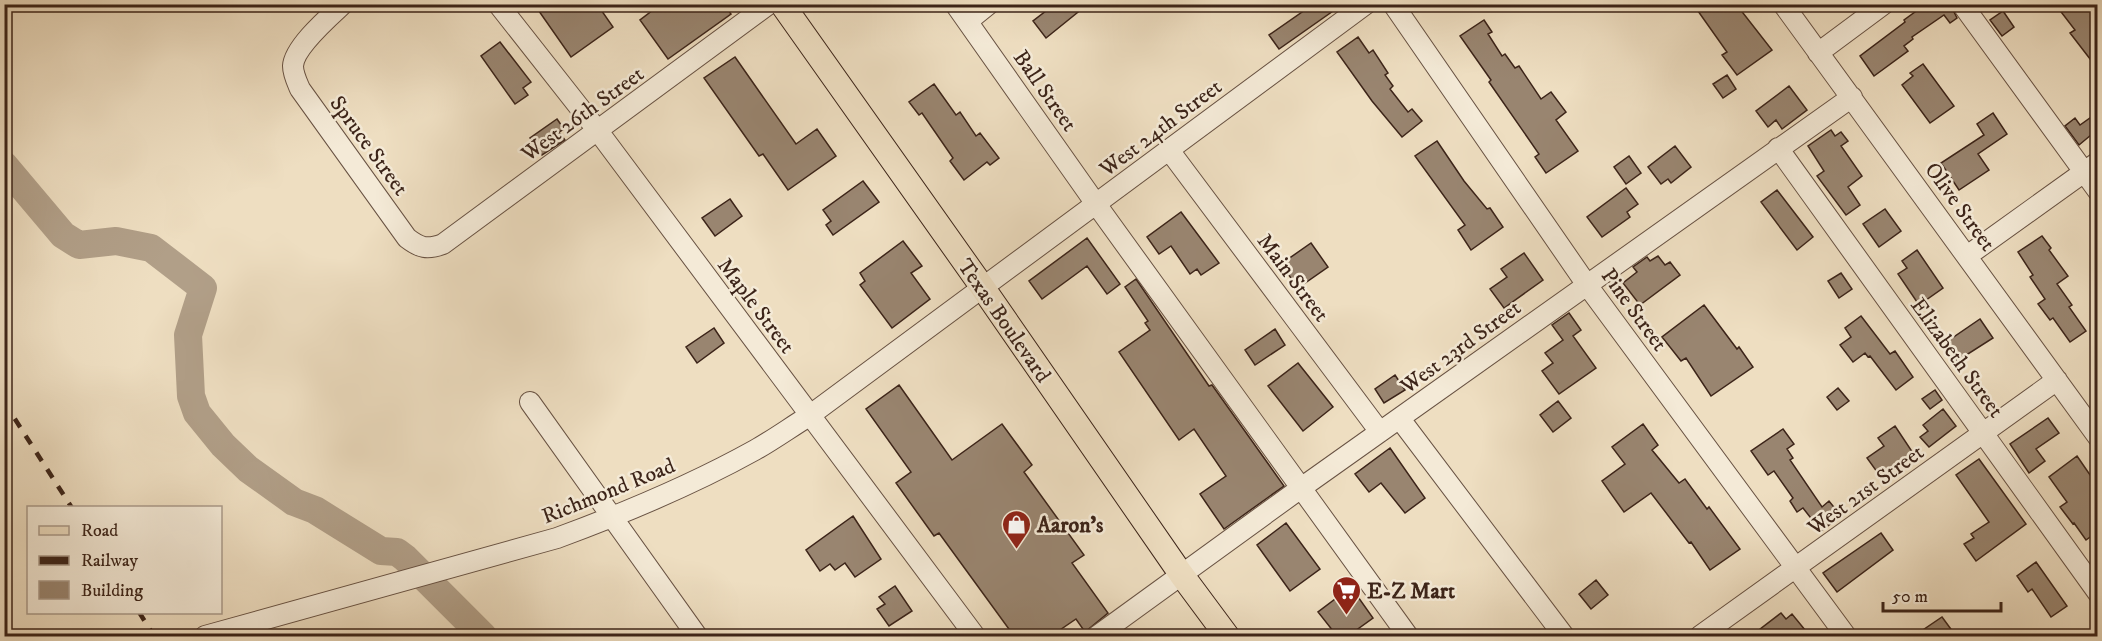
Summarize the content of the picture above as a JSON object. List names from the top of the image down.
{
  "streets": {
    "main road": ["Texas Boulevard"],
    "street": [
      "Ball Street",
      "West 26th Street",
      "West 24th Street",
      "Spruce Street",
      "Olive Street",
      "Main Street",
      "Maple Street",
      "Pine Street",
      "West 23rd Street",
      "Elizabeth Street",
      "West 21st Street",
      "Richmond Road"
    ]
  },
  "crossings": [
    ["Ball Street", "West 24th Street"],
    ["Ball Street", "West 23rd Street"],
    ["West 26th Street", "Spruce Street"],
    ["West 26th Street", "Maple Street"],
    ["West 24th Street", "Main Street"],
    ["West 24th Street", "Texas Boulevard"],
    ["West 24th Street", "Richmond Road"],
    ["Olive Street", "West 23rd Street"],
    ["Olive Street", "West 21st Street"],
    ["Main Street", "West 23rd Street"],
    ["Maple Street", "Richmond Road"],
    ["Pine Street", "West 23rd Street"],
    ["Pine Street", "West 21st Street"],
    ["Texas Boulevard", "West 23rd Street"],
    ["Texas Boulevard", "Richmond Road"],
    ["West 23rd Street", "Elizabeth Street"],
    ["Elizabeth Street", "West 21st Street"]
  ],
  "places": {
    "shop": ["Aaron's"],
    "supermarket": ["E-Z Mart"]
  },
  "legend": ["Road", "Railway", "Building"],
  "scale_bar": "50 m"
}
